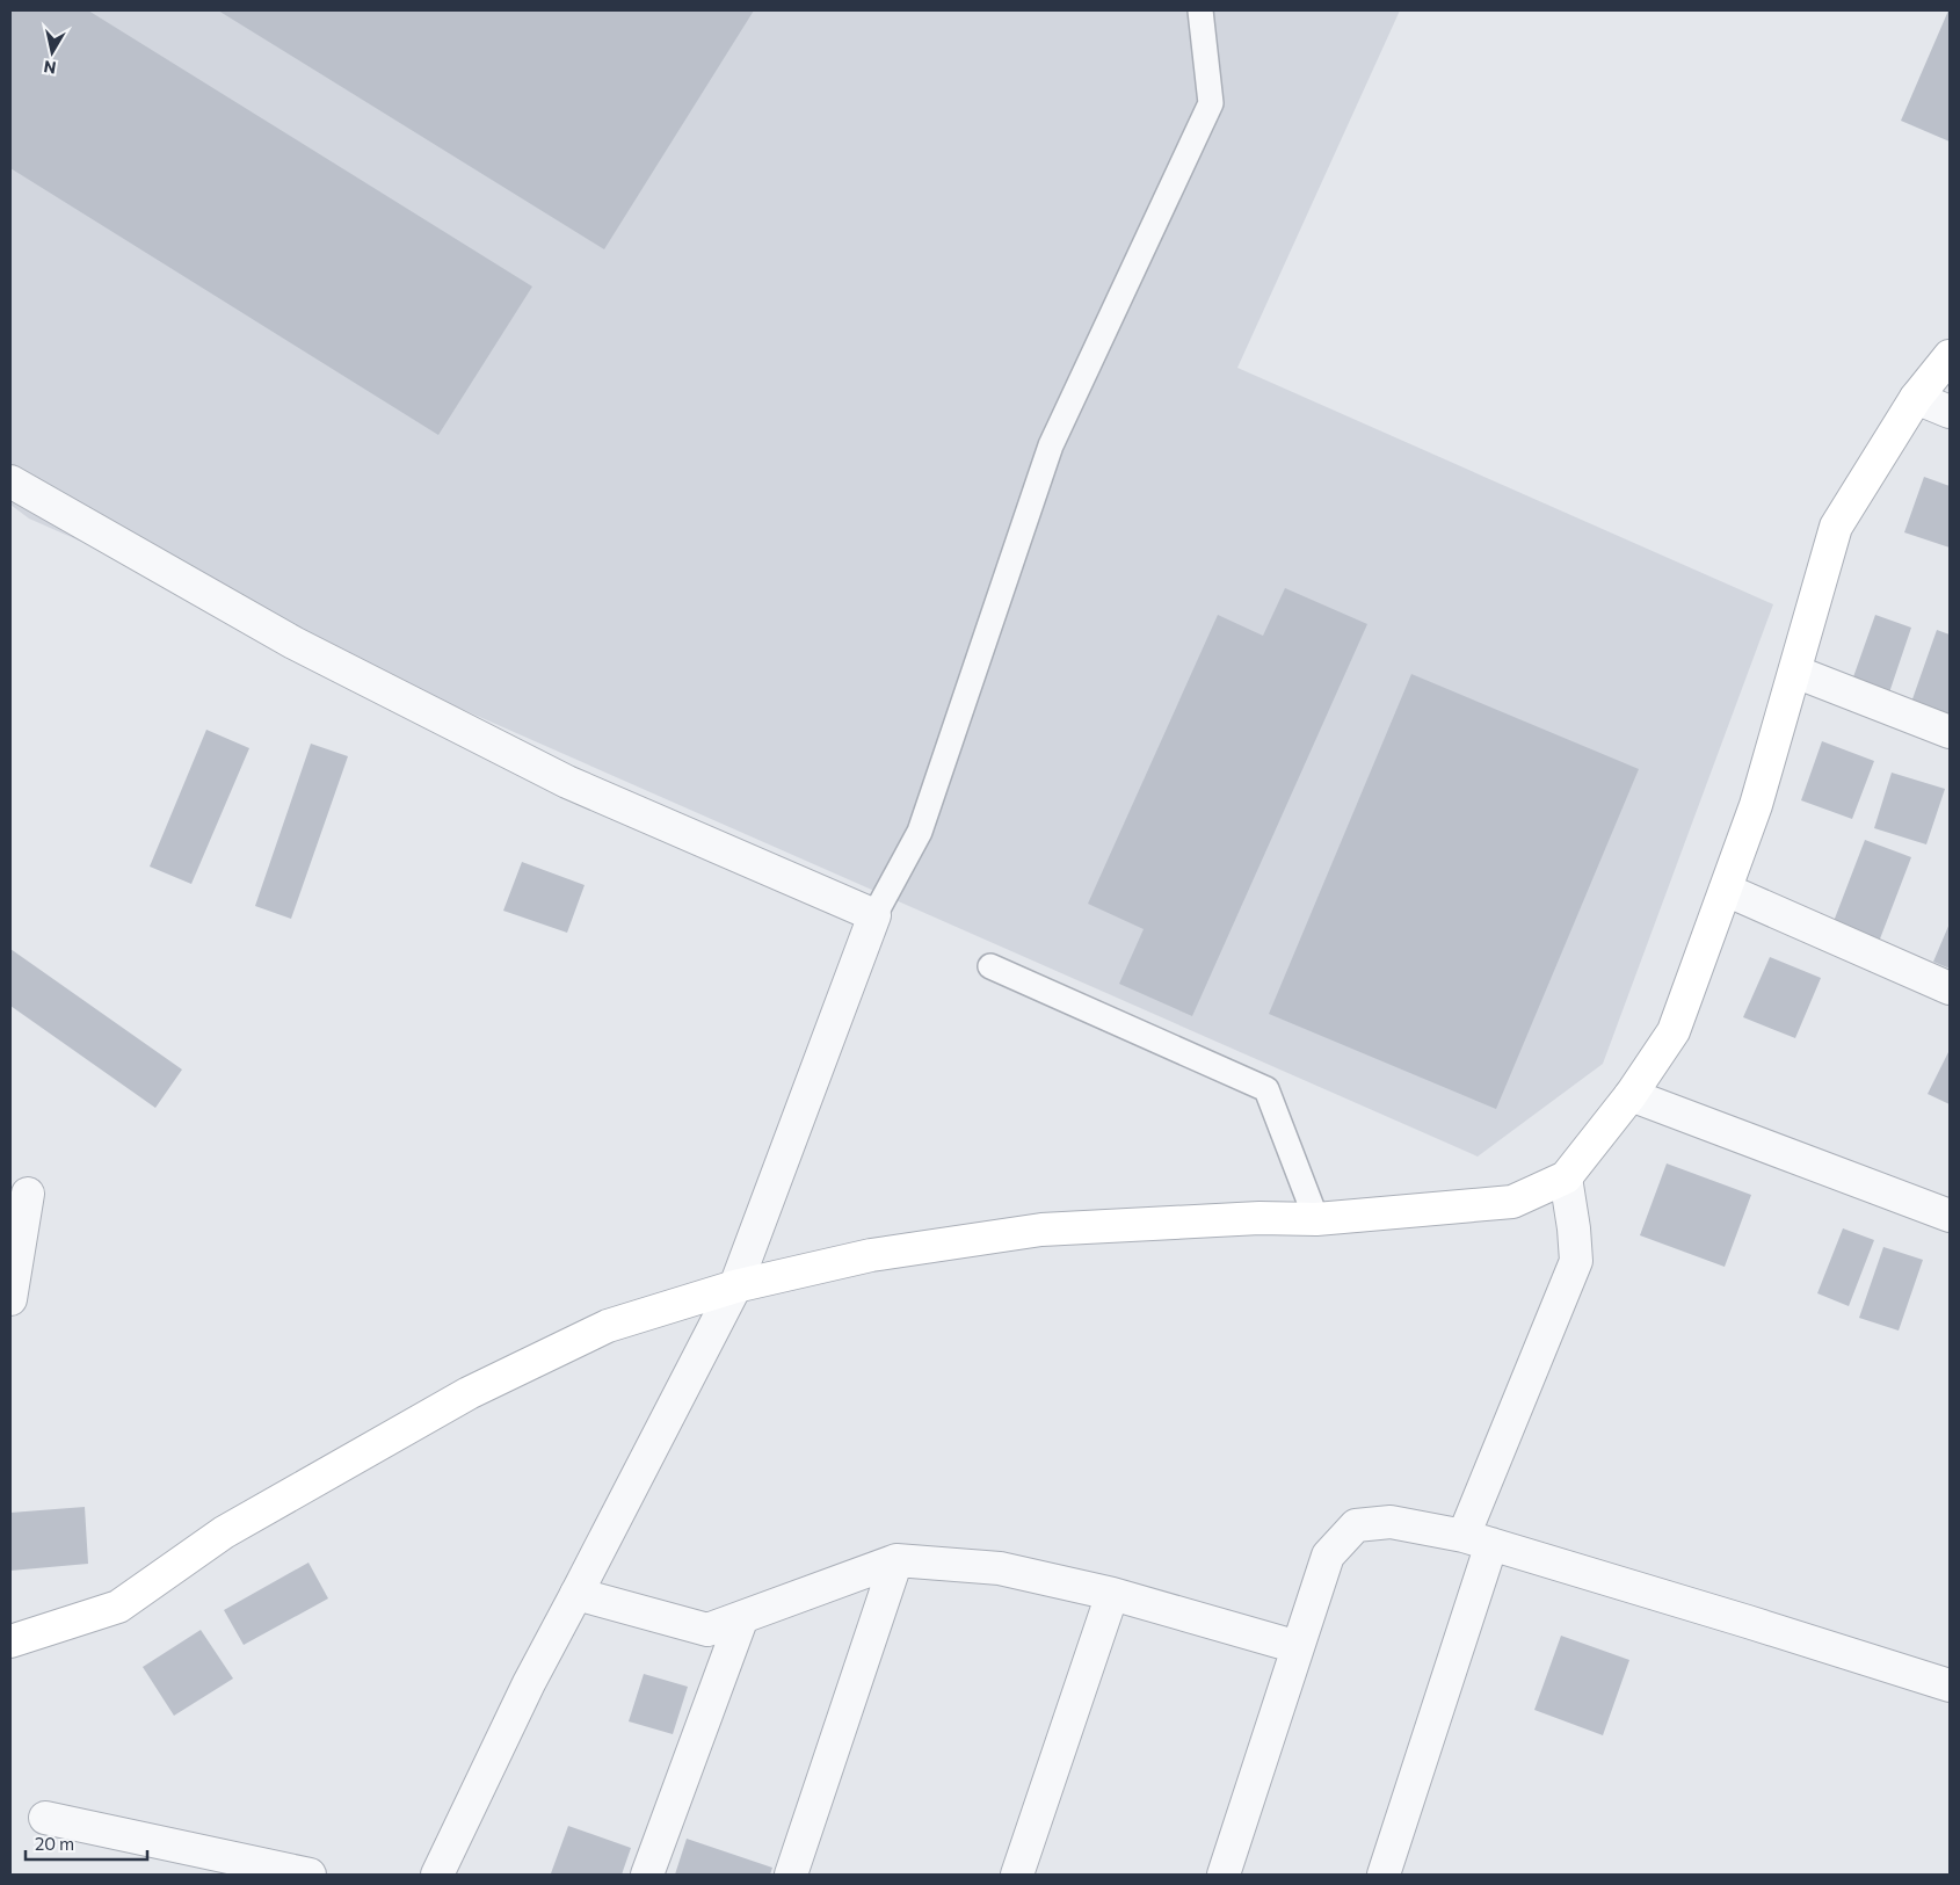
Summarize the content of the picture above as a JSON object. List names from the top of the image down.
{
  "scale_bar": "20 m",
  "north": "bottom"
}
